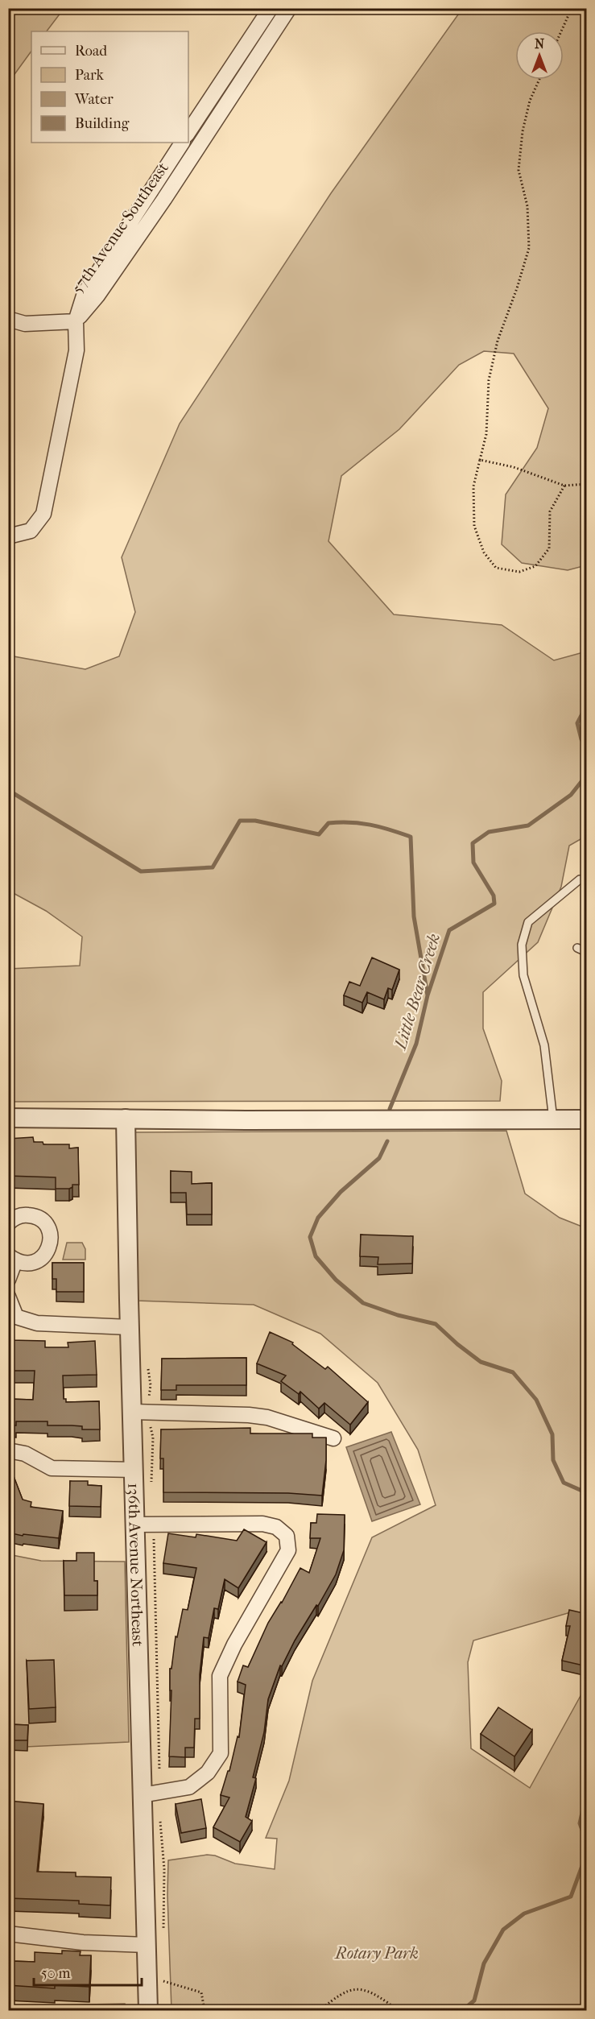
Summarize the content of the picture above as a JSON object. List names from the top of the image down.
{
  "streets": {
    "street": ["57th Avenue Southeast", "136th Avenue Northeast"]
  },
  "water": ["Little Bear Creek"],
  "parks": ["Rotary Park"],
  "legend": [
    "Road",
    "Park",
    "Water",
    "Building"
  ],
  "scale_bar": "50 m",
  "north": "top"
}
